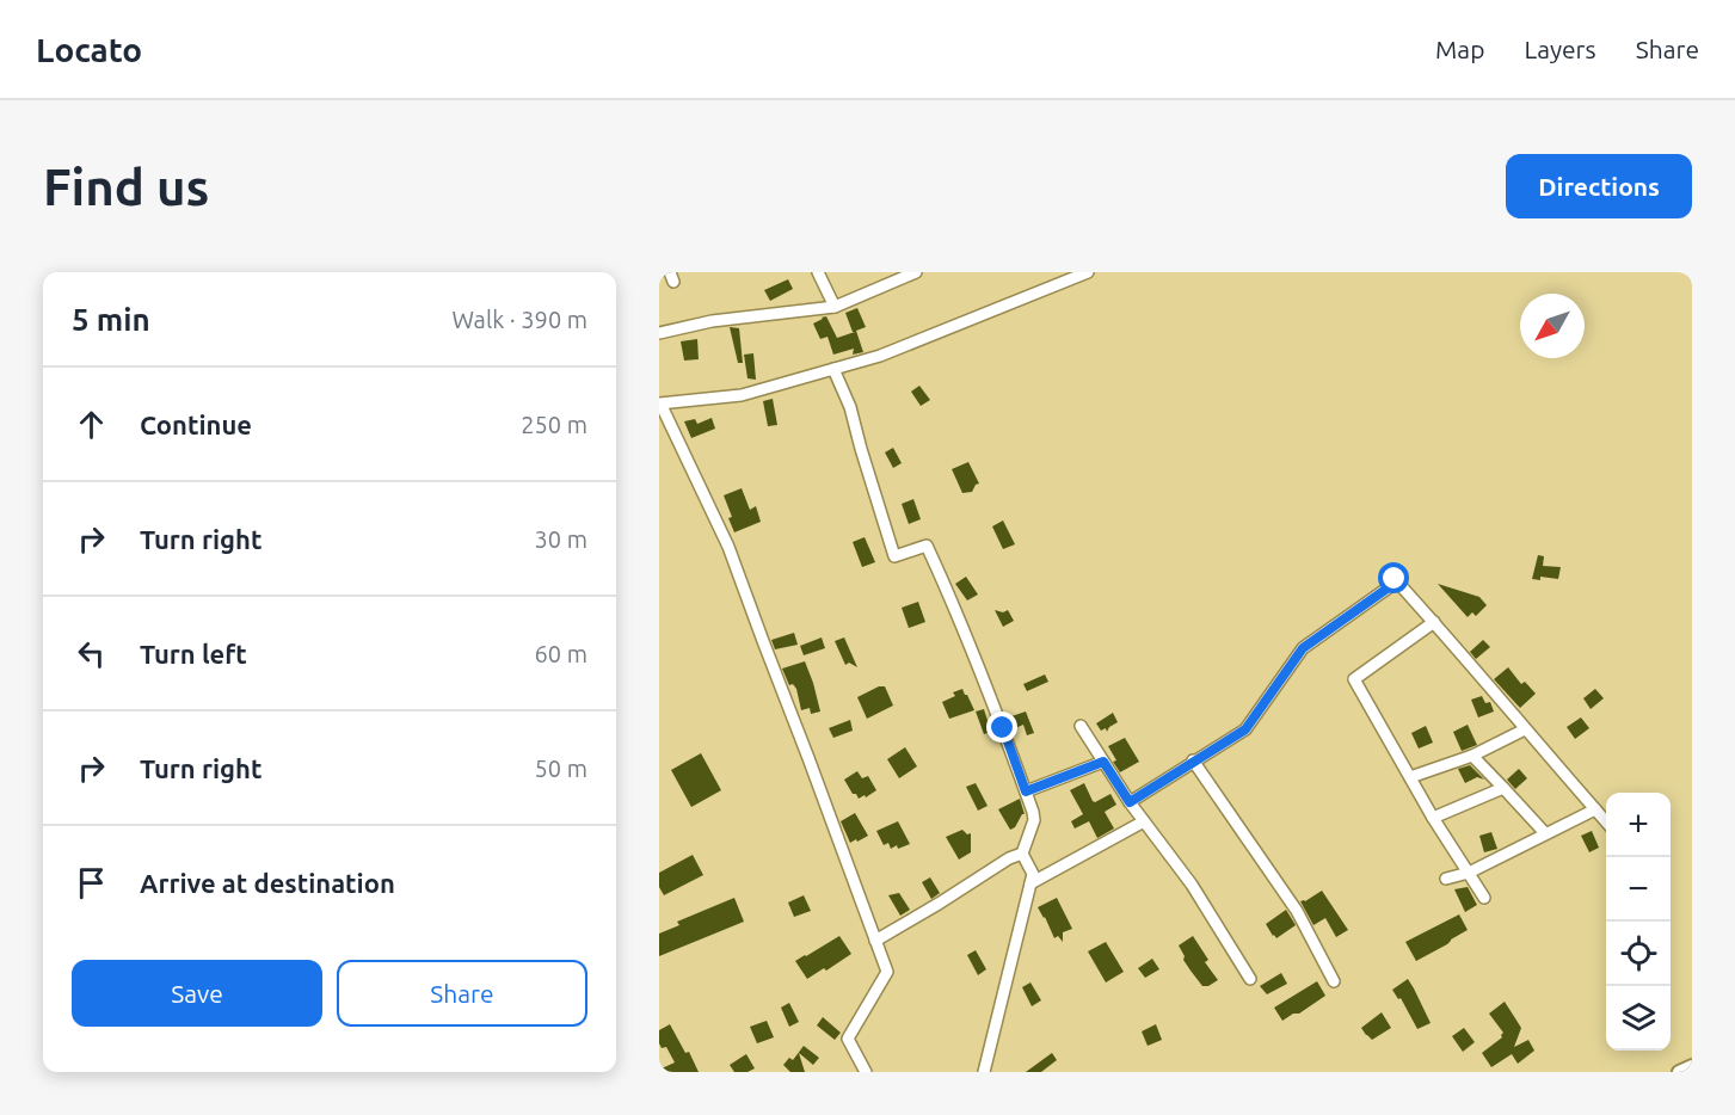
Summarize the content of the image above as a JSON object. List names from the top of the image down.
{
  "north": "bottom left",
  "page": {
    "header": "Locato",
    "nav": ["Map", "Layers", "Share"],
    "buttons": [
      "Directions",
      ["Save", "Share"]
    ],
    "title": "Find us",
    "heading": ["5 min", "Walk · 390 m"],
    "list": [
      ["Continue", "250 m"],
      ["Turn right", "30 m"],
      ["Turn left", "60 m"],
      ["Turn right", "50 m"],
      "Arrive at destination"
    ],
    "map_buttons": ["+", "−"]
  }
}
